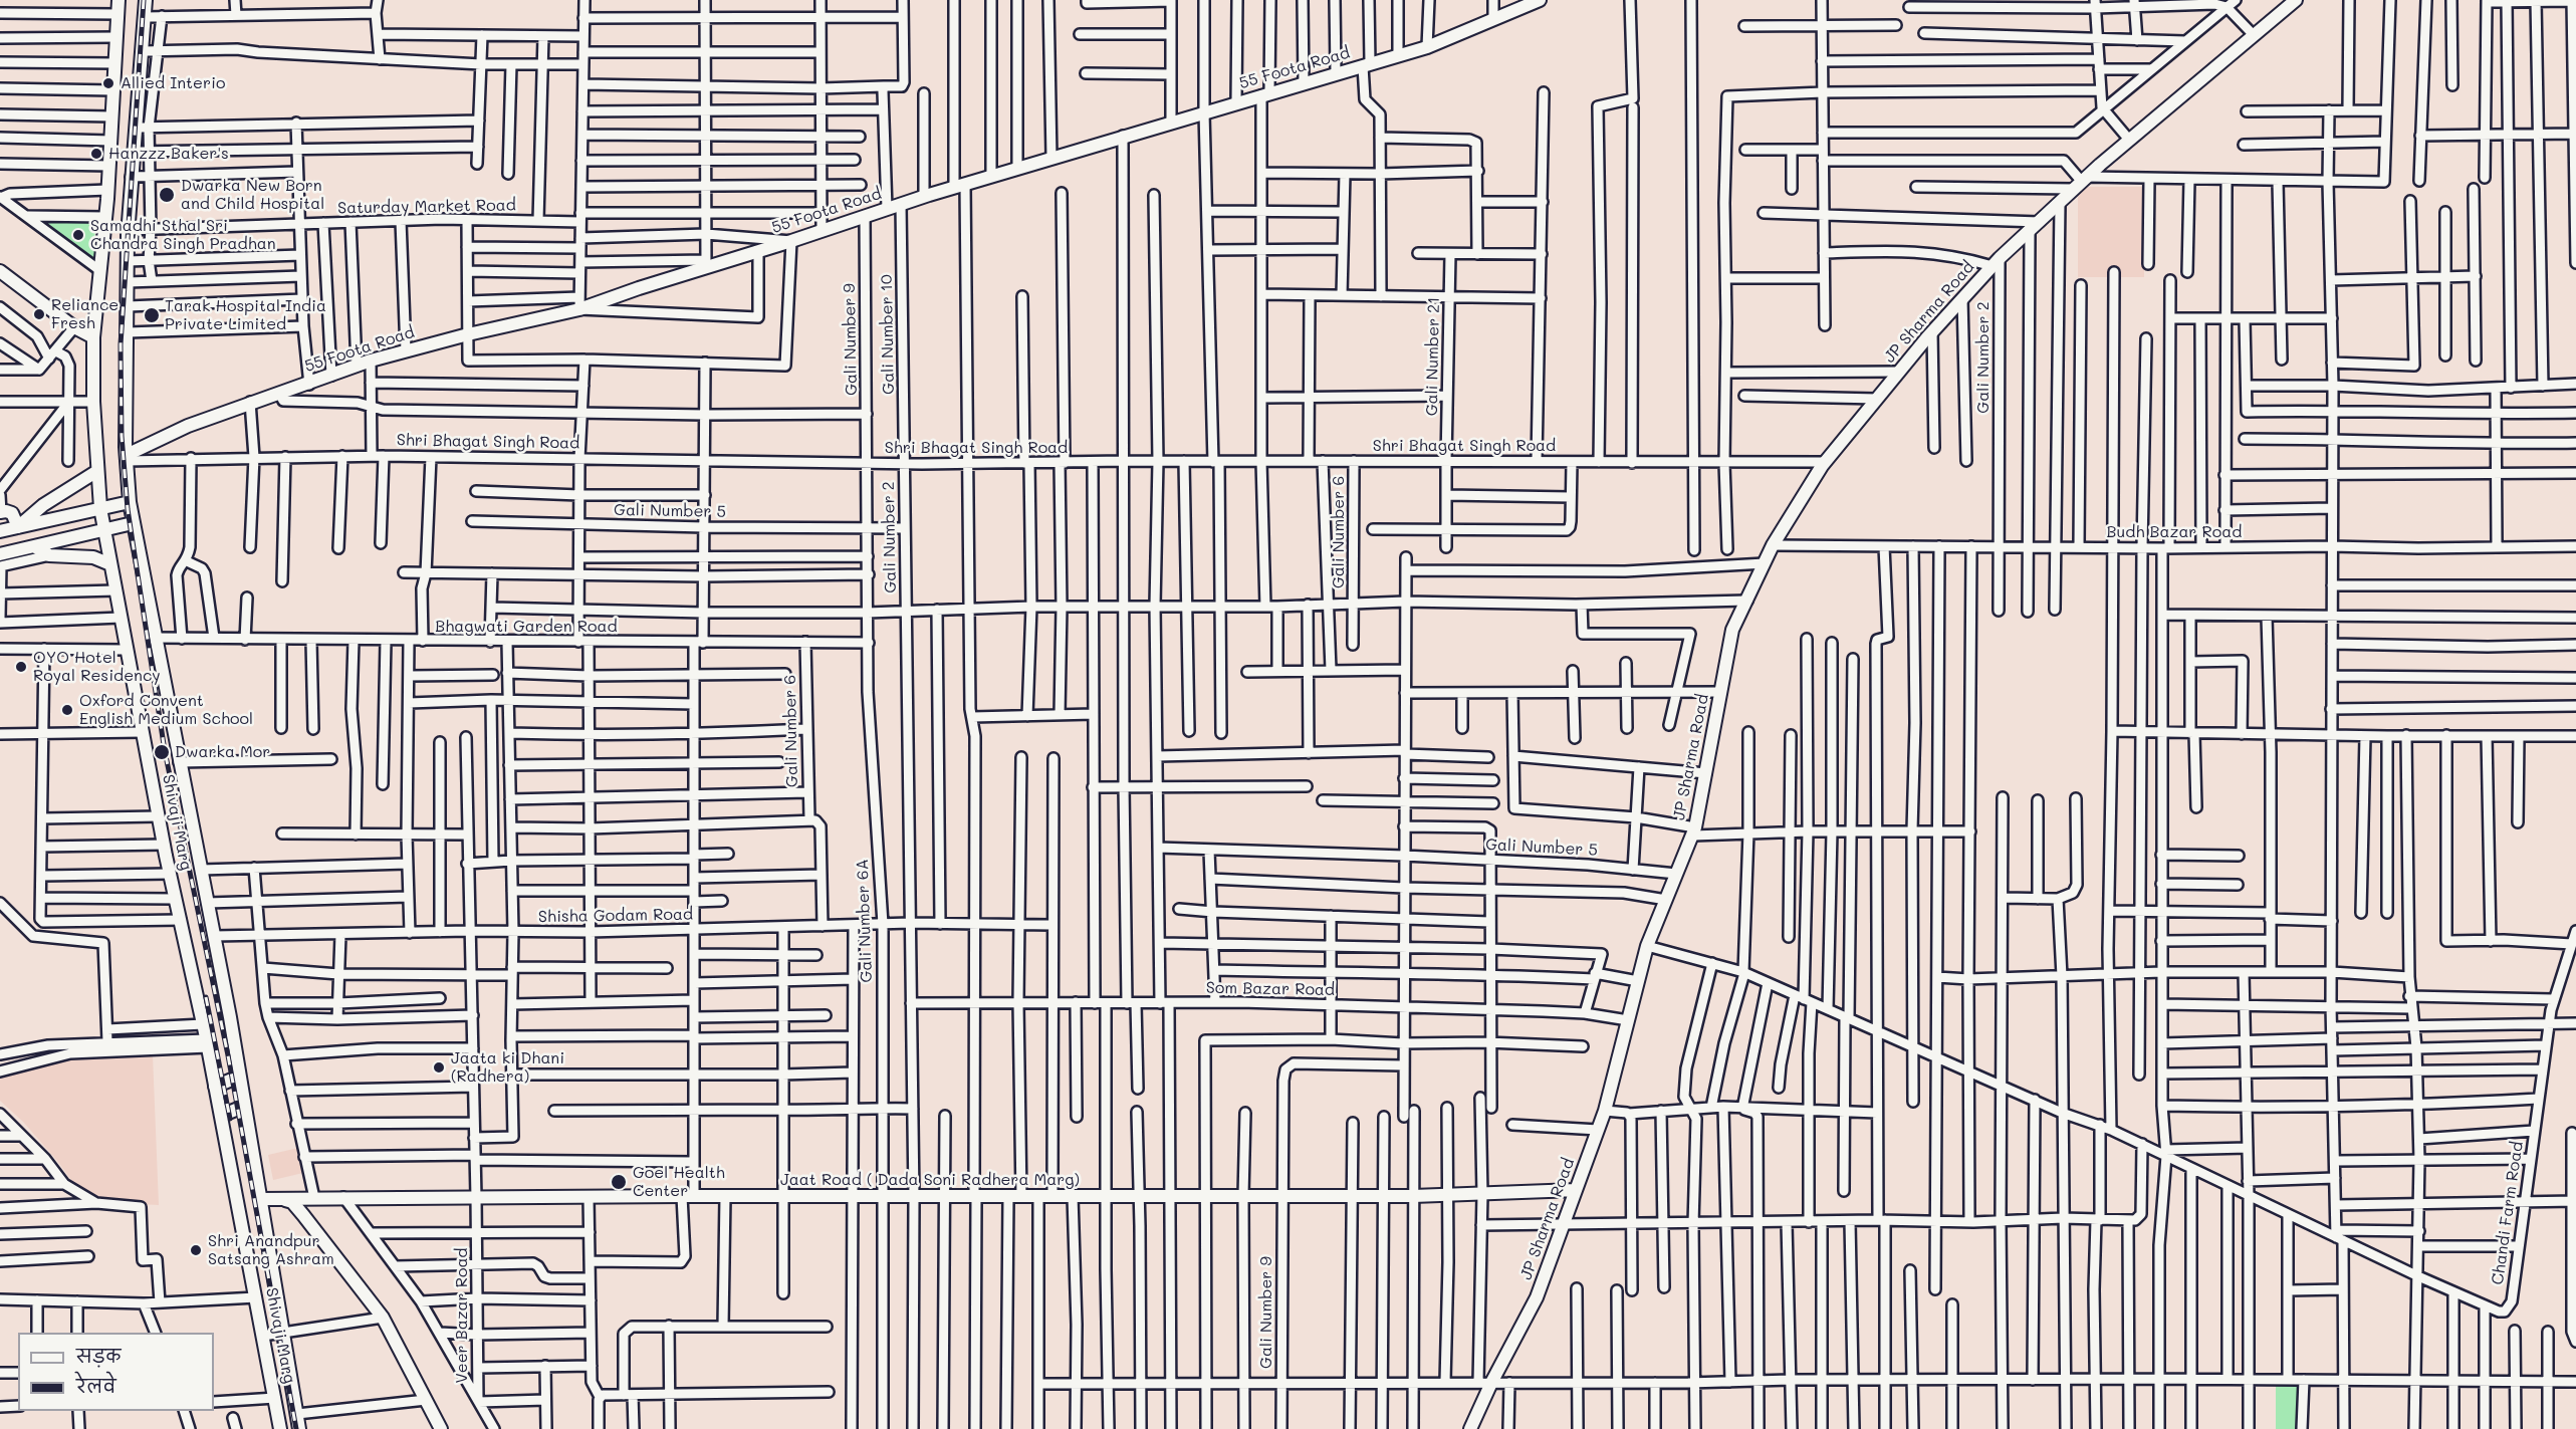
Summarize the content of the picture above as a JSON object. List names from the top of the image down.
{
  "streets": {
    "street": [
      "55 Foota Road",
      "Saturday Market Road",
      "JP Sharma Road",
      "Gali Number 10",
      "Gali Number 9",
      "Gali Number 21",
      "Gali Number 2",
      "Shri Bhagat Singh Road",
      "Gali Number 5",
      "Gali Number 6",
      "Budh Bazar Road",
      "Bhagwati Garden Road",
      "Shivaji Marg",
      "Shisha Godam Road",
      "Gali Number 6A",
      "Som Bazar Road",
      "Jaat Road ( Dada Soni Radhera Marg)",
      "Chandi Farm Road",
      "Veer Bazar Road"
    ]
  },
  "crossings": [
    ["55 Foota Road", "Gali Number 10"],
    ["55 Foota Road", "Gali Number 9"],
    ["55 Foota Road", "Shri Bhagat Singh Road"],
    ["55 Foota Road", "Shivaji Marg"],
    ["Saturday Market Road", "Shivaji Marg"],
    ["JP Sharma Road", "Gali Number 2"],
    ["JP Sharma Road", "Shri Bhagat Singh Road"],
    ["JP Sharma Road", "Gali Number 5"],
    ["JP Sharma Road", "Budh Bazar Road"],
    ["JP Sharma Road", "Som Bazar Road"],
    ["JP Sharma Road", "Jaat Road ( Dada Soni Radhera Marg)"],
    ["JP Sharma Road", "Chandi Farm Road"],
    ["Gali Number 10", "Gali Number 2"],
    ["Gali Number 10", "Shri Bhagat Singh Road"],
    ["Gali Number 9", "Shri Bhagat Singh Road"],
    ["Gali Number 9", "Jaat Road ( Dada Soni Radhera Marg)"],
    ["Gali Number 21", "Shri Bhagat Singh Road"],
    ["Gali Number 2", "Shri Bhagat Singh Road"],
    ["Gali Number 2", "Gali Number 5"],
    ["Gali Number 2", "Budh Bazar Road"],
    ["Gali Number 2", "Shisha Godam Road"],
    ["Gali Number 2", "Som Bazar Road"],
    ["Gali Number 2", "Jaat Road ( Dada Soni Radhera Marg)"],
    ["Shri Bhagat Singh Road", "Gali Number 6"],
    ["Shri Bhagat Singh Road", "Shivaji Marg"],
    ["Gali Number 6", "Bhagwati Garden Road"],
    ["Bhagwati Garden Road", "Shivaji Marg"],
    ["Bhagwati Garden Road", "Gali Number 6A"],
    ["Shivaji Marg", "Shisha Godam Road"],
    ["Shivaji Marg", "Jaat Road ( Dada Soni Radhera Marg)"],
    ["Shisha Godam Road", "Gali Number 6A"],
    ["Shisha Godam Road", "Veer Bazar Road"],
    ["Gali Number 6A", "Jaat Road ( Dada Soni Radhera Marg)"],
    ["Jaat Road ( Dada Soni Radhera Marg)", "Veer Bazar Road"]
  ],
  "places": [
    "Allied Interio",
    "Hanzzz Baker's",
    "Dwarka New Born and Child Hospital",
    "Samadhi Sthal Sri Chandra Singh Pradhan",
    "Reliance Fresh",
    "Tarak Hospital India Private Limited",
    "OYO Hotel Royal Residency",
    "Oxford Convent English Medium School",
    "Dwarka Mor",
    "Jaata ki Dhani (Radhera)",
    "Goel Health Center",
    "Shri Anandpur Satsang Ashram"
  ],
  "legend": ["सड़क", "रेलवे"]
}
